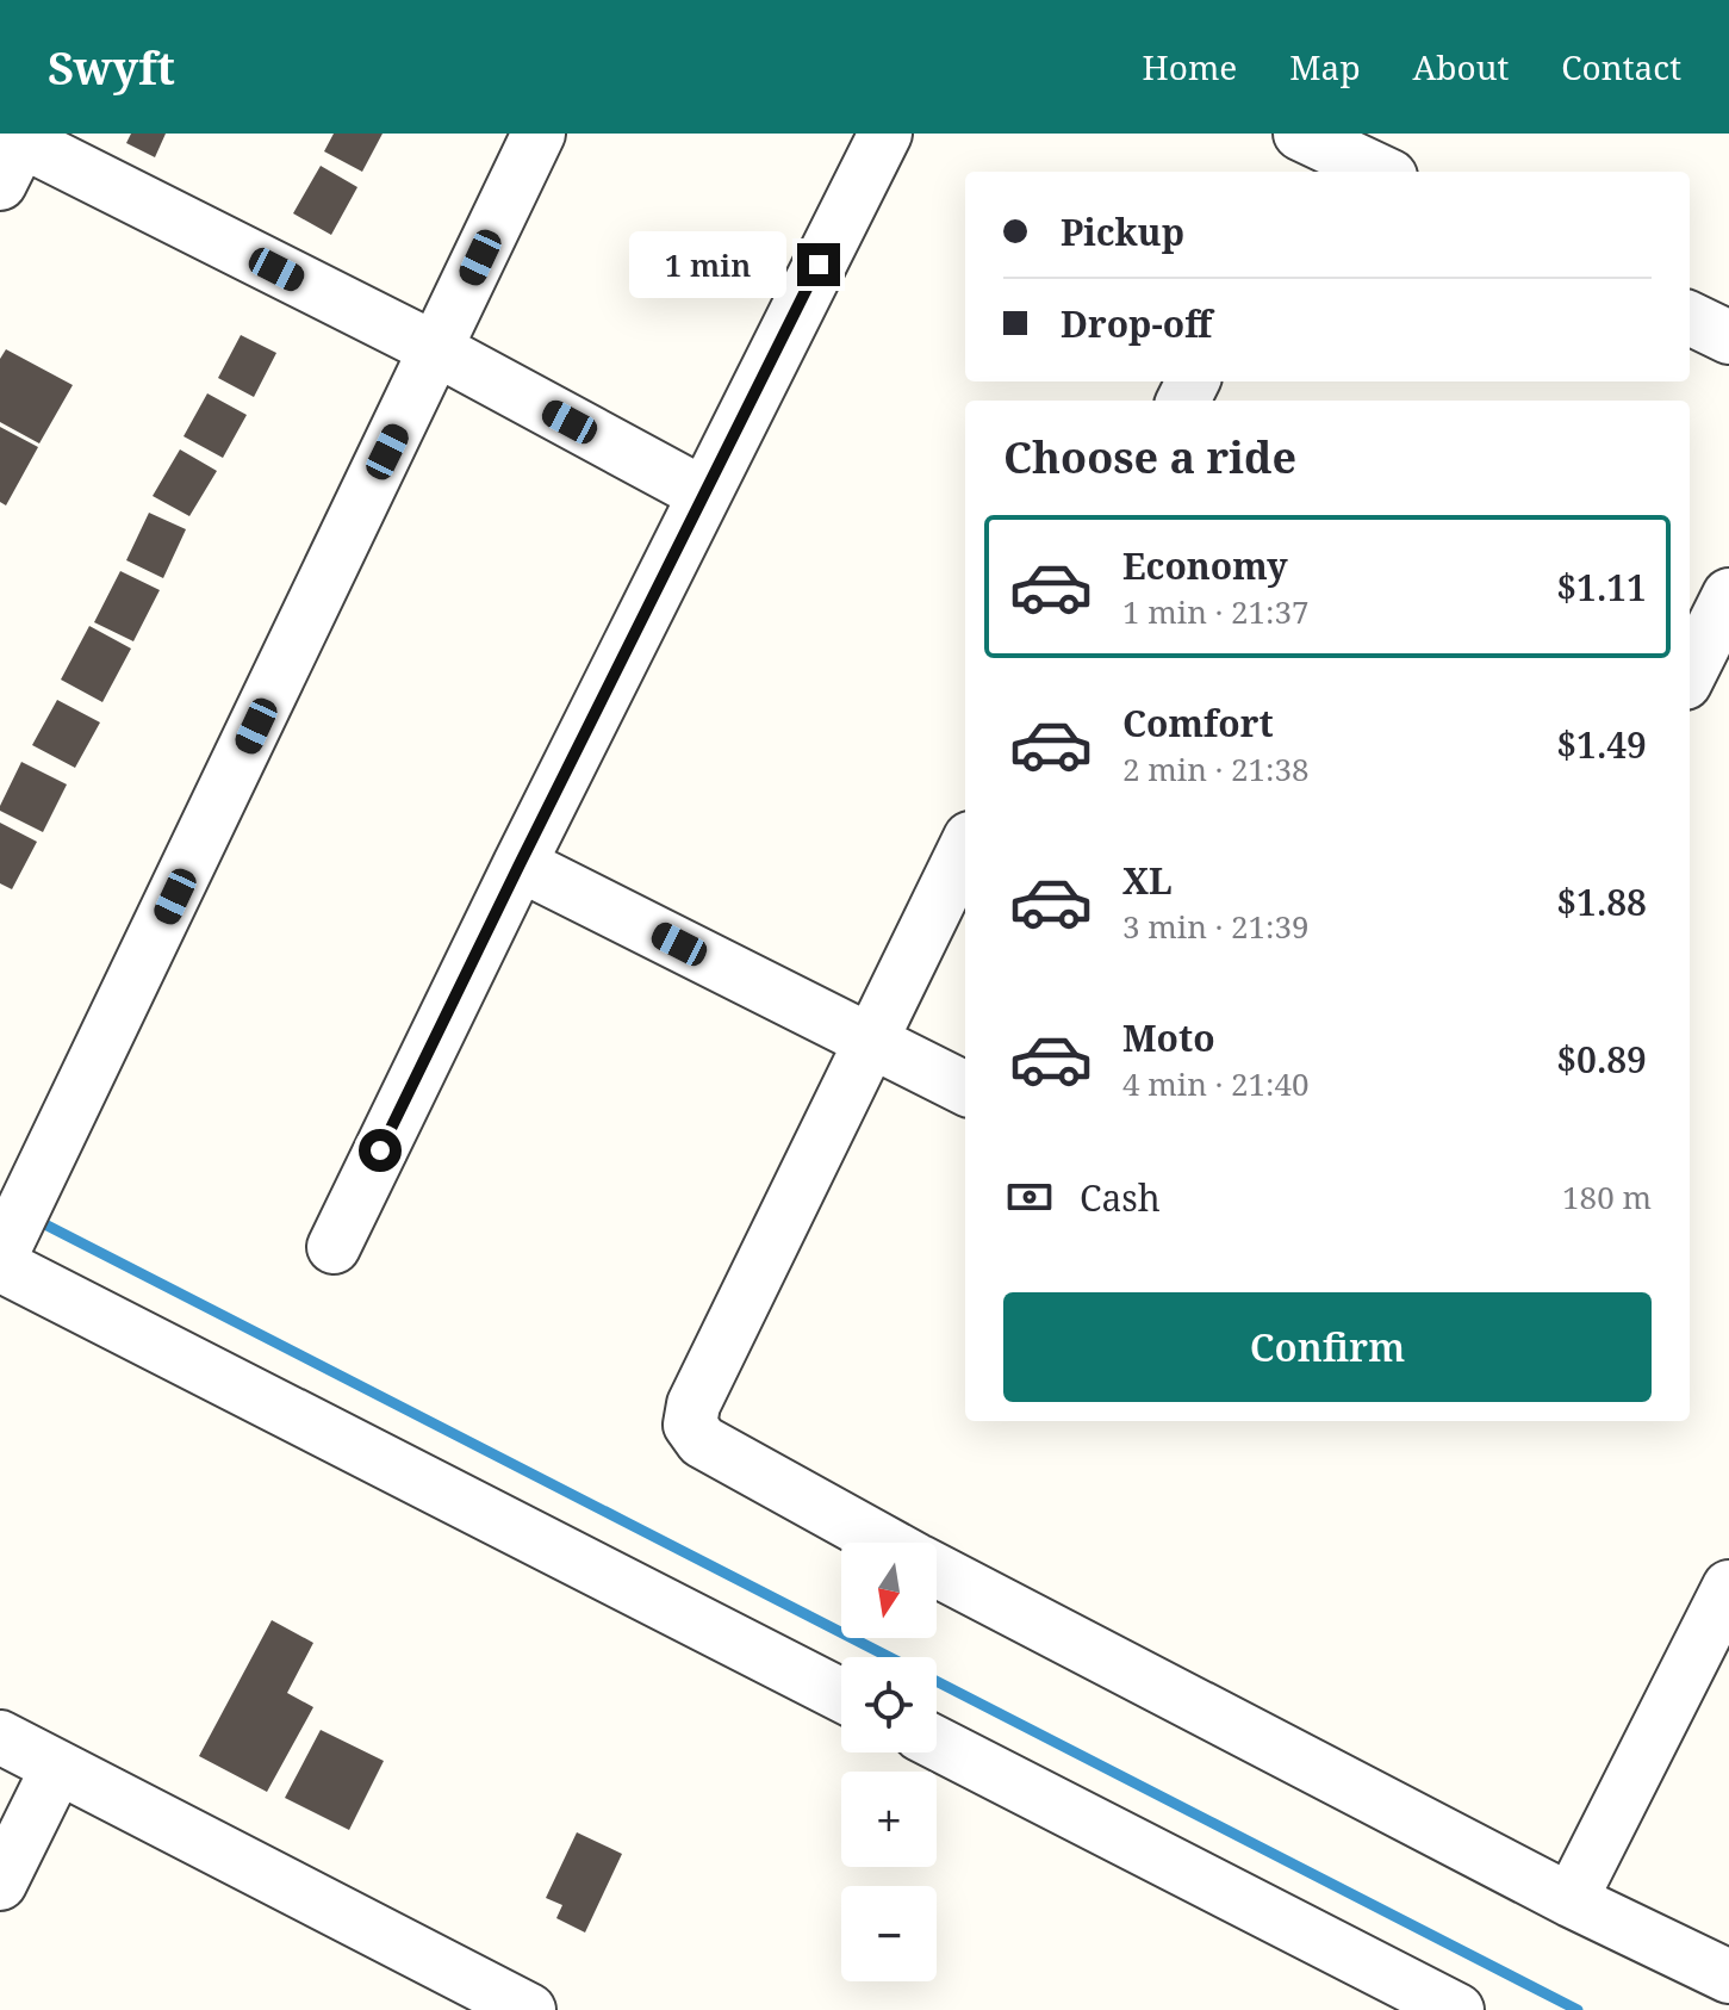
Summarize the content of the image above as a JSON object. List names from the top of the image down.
{
  "north": "bottom",
  "page": {
    "header": "Swyft",
    "nav": [
      "Home",
      "Map",
      "About",
      "Contact"
    ],
    "banner": ["Pickup", "Drop-off"],
    "bubble": "1 min",
    "heading": "Choose a ride",
    "list": [
      {
        "name": "Economy",
        "note": "1 min · 21:37",
        "value": "$1.11"
      },
      {
        "name": "Comfort",
        "note": "2 min · 21:38",
        "value": "$1.49"
      },
      {
        "name": "XL",
        "note": "3 min · 21:39",
        "value": "$1.88"
      },
      {
        "name": "Moto",
        "note": "4 min · 21:40",
        "value": "$0.89"
      }
    ],
    "pay": ["Cash", "180 m"],
    "buttons": "Confirm",
    "map_buttons": ["+", "−"]
  }
}
